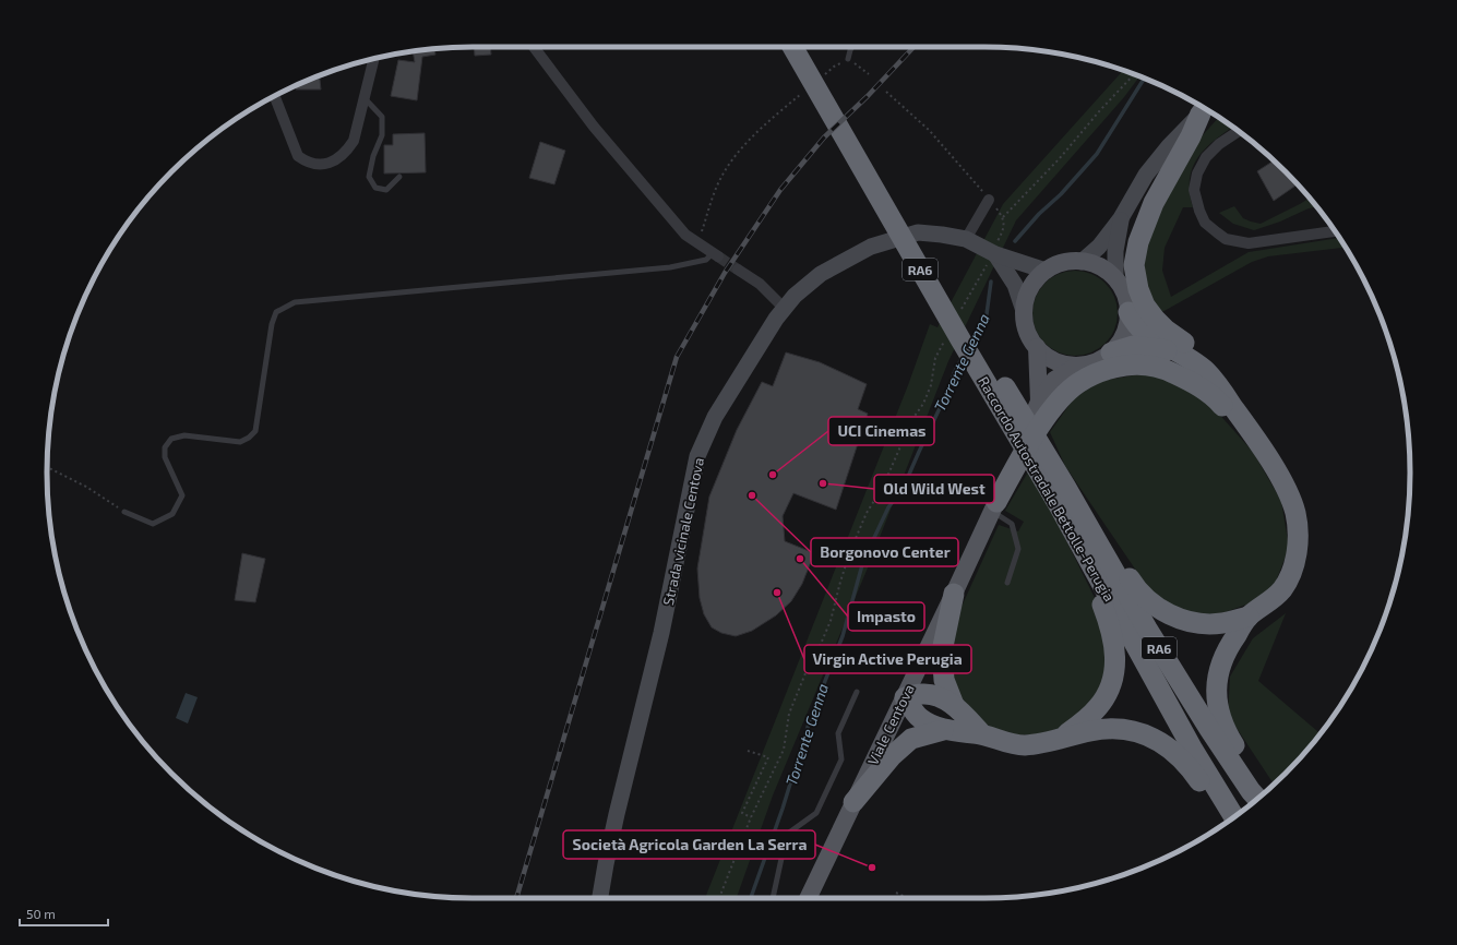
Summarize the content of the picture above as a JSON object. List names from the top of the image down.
{
  "streets": {
    "highway": ["RA6", "Raccordo Autostradale Bettolle-Perugia"],
    "main road": ["Viale Centova"],
    "street": ["Strada vicinale Centova"]
  },
  "crossings": [
    ["RA6", "Raccordo Autostradale Bettolle-Perugia"]
  ],
  "water": ["Torrente Genna"],
  "places": [
    "UCI Cinemas",
    "Old Wild West",
    "Borgonovo Center",
    "Impasto",
    "Virgin Active Perugia",
    "Società Agricola Garden La Serra"
  ],
  "scale_bar": "50 m"
}
